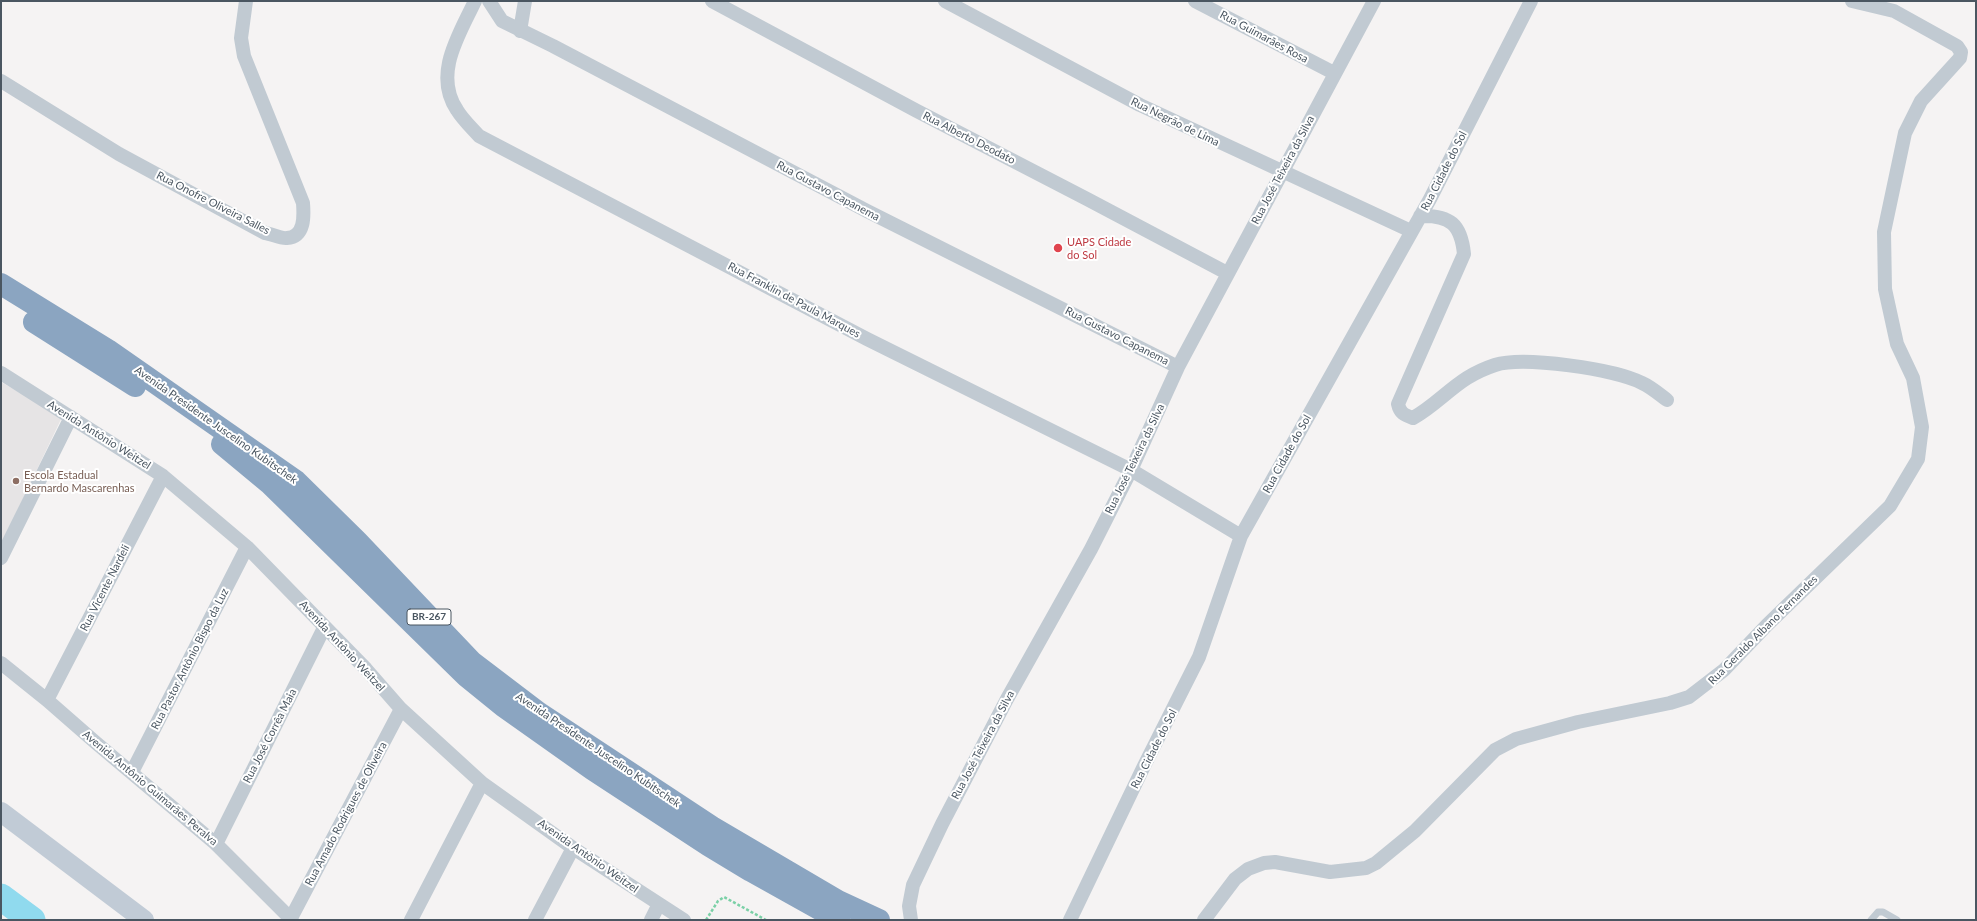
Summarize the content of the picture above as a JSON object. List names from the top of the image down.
{
  "streets": {
    "highway": ["Avenida Presidente Juscelino Kubitschek", "BR-267"],
    "street": [
      "Rua Guimarães Rosa",
      "Rua Negrão de Lima",
      "Rua Alberto Deodato",
      "Rua José Teixeira da Silva",
      "Rua Cidade do Sol",
      "Rua Gustavo Capanema",
      "Rua Onofre Oliveira Salles",
      "Rua Franklin de Paula Marques",
      "Avenida Antônio Weitzel",
      "Rua Vicente Nardeli",
      "Rua Geraldo Albano Fernandes",
      "Rua Pastor Antônio Bispo da Luz",
      "Rua José Corrêa Maia",
      "Avenida Antônio Guimarães Peralva",
      "Rua Amado Rodrigues de Oliveira"
    ]
  },
  "crossings": [
    ["Rua Guimarães Rosa", "Rua José Teixeira da Silva"],
    ["Rua Negrão de Lima", "Rua José Teixeira da Silva"],
    ["Rua Negrão de Lima", "Rua Cidade do Sol"],
    ["Rua Alberto Deodato", "Rua José Teixeira da Silva"],
    ["Rua José Teixeira da Silva", "Rua Gustavo Capanema"],
    ["Rua José Teixeira da Silva", "Rua Franklin de Paula Marques"],
    ["Rua Cidade do Sol", "Rua Franklin de Paula Marques"],
    ["Rua Gustavo Capanema", "Rua Franklin de Paula Marques"],
    ["Avenida Antônio Weitzel", "Rua Vicente Nardeli"],
    ["Avenida Antônio Weitzel", "Rua Pastor Antônio Bispo da Luz"],
    ["Avenida Antônio Weitzel", "Rua José Corrêa Maia"],
    ["Avenida Antônio Weitzel", "Rua Amado Rodrigues de Oliveira"],
    ["Rua Vicente Nardeli", "Avenida Antônio Guimarães Peralva"],
    ["Rua Pastor Antônio Bispo da Luz", "Avenida Antônio Guimarães Peralva"],
    ["Rua José Corrêa Maia", "Avenida Antônio Guimarães Peralva"],
    ["Avenida Antônio Guimarães Peralva", "Rua Amado Rodrigues de Oliveira"]
  ],
  "places": ["UAPS Cidade do Sol", "Escola Estadual Bernardo Mascarenhas"]
}
